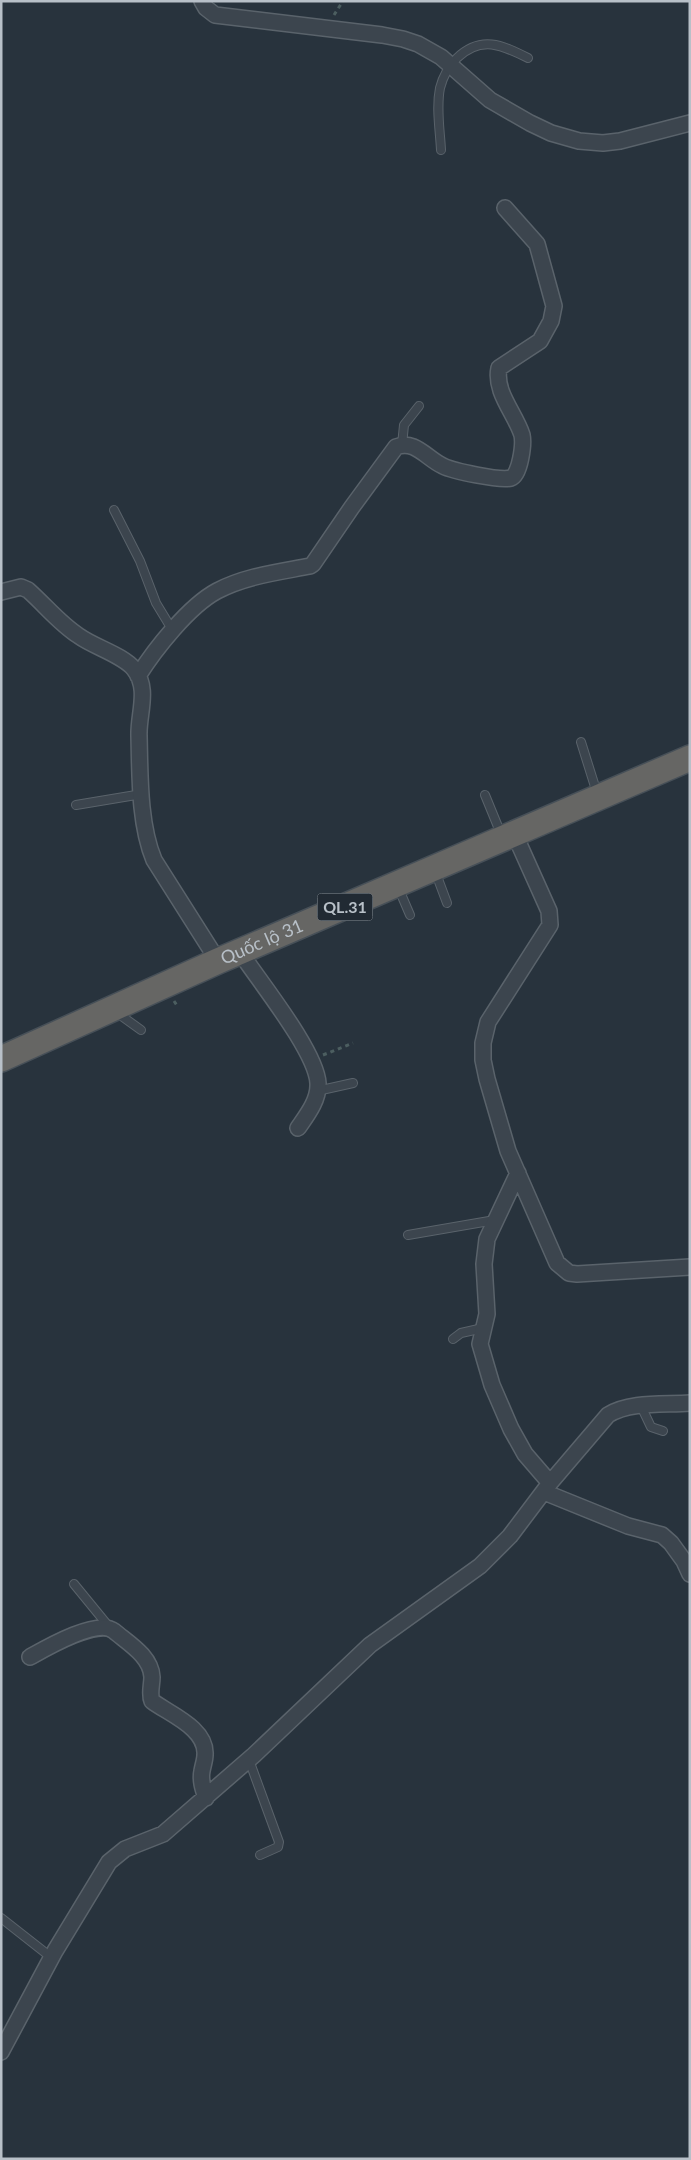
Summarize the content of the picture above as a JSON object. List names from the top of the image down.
{
  "streets": {
    "highway": ["QL.31", "Quốc lộ 31"]
  }
}
